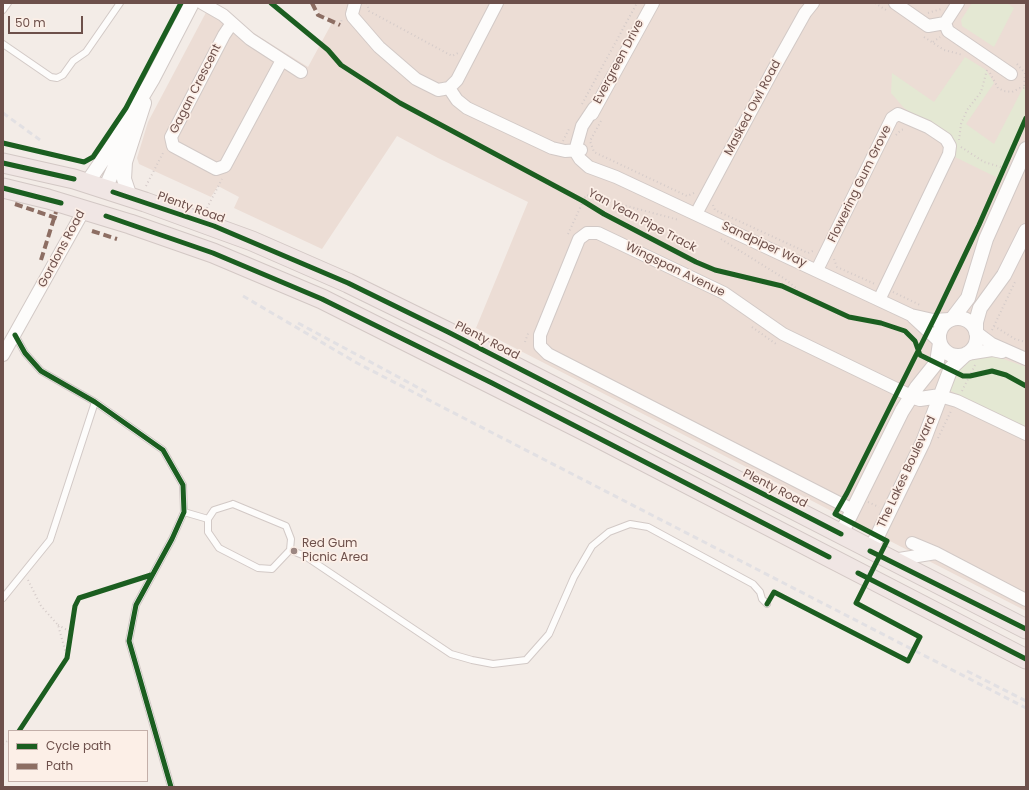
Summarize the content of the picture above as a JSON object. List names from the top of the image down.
{
  "streets": {
    "highway": ["Plenty Road", "Gordons Road"],
    "street": [
      "Evergreen Drive",
      "Gagan Crescent",
      "Masked Owl Road",
      "Flowering Gum Grove",
      "Sandpiper Way",
      "Wingspan Avenue",
      "The Lakes Boulevard"
    ],
    "cycle path": ["Yan Yean Pipe Track"]
  },
  "crossings": [
    ["Evergreen Drive", "Sandpiper Way"],
    ["Masked Owl Road", "Sandpiper Way"],
    ["Flowering Gum Grove", "Sandpiper Way"],
    ["Plenty Road", "Gordons Road"],
    ["Plenty Road", "Wingspan Avenue"],
    ["Plenty Road", "The Lakes Boulevard"],
    ["Sandpiper Way", "The Lakes Boulevard"]
  ],
  "places": ["Red Gum Picnic Area"],
  "legend": ["Cycle path", "Path"],
  "scale_bar": "50 m"
}
